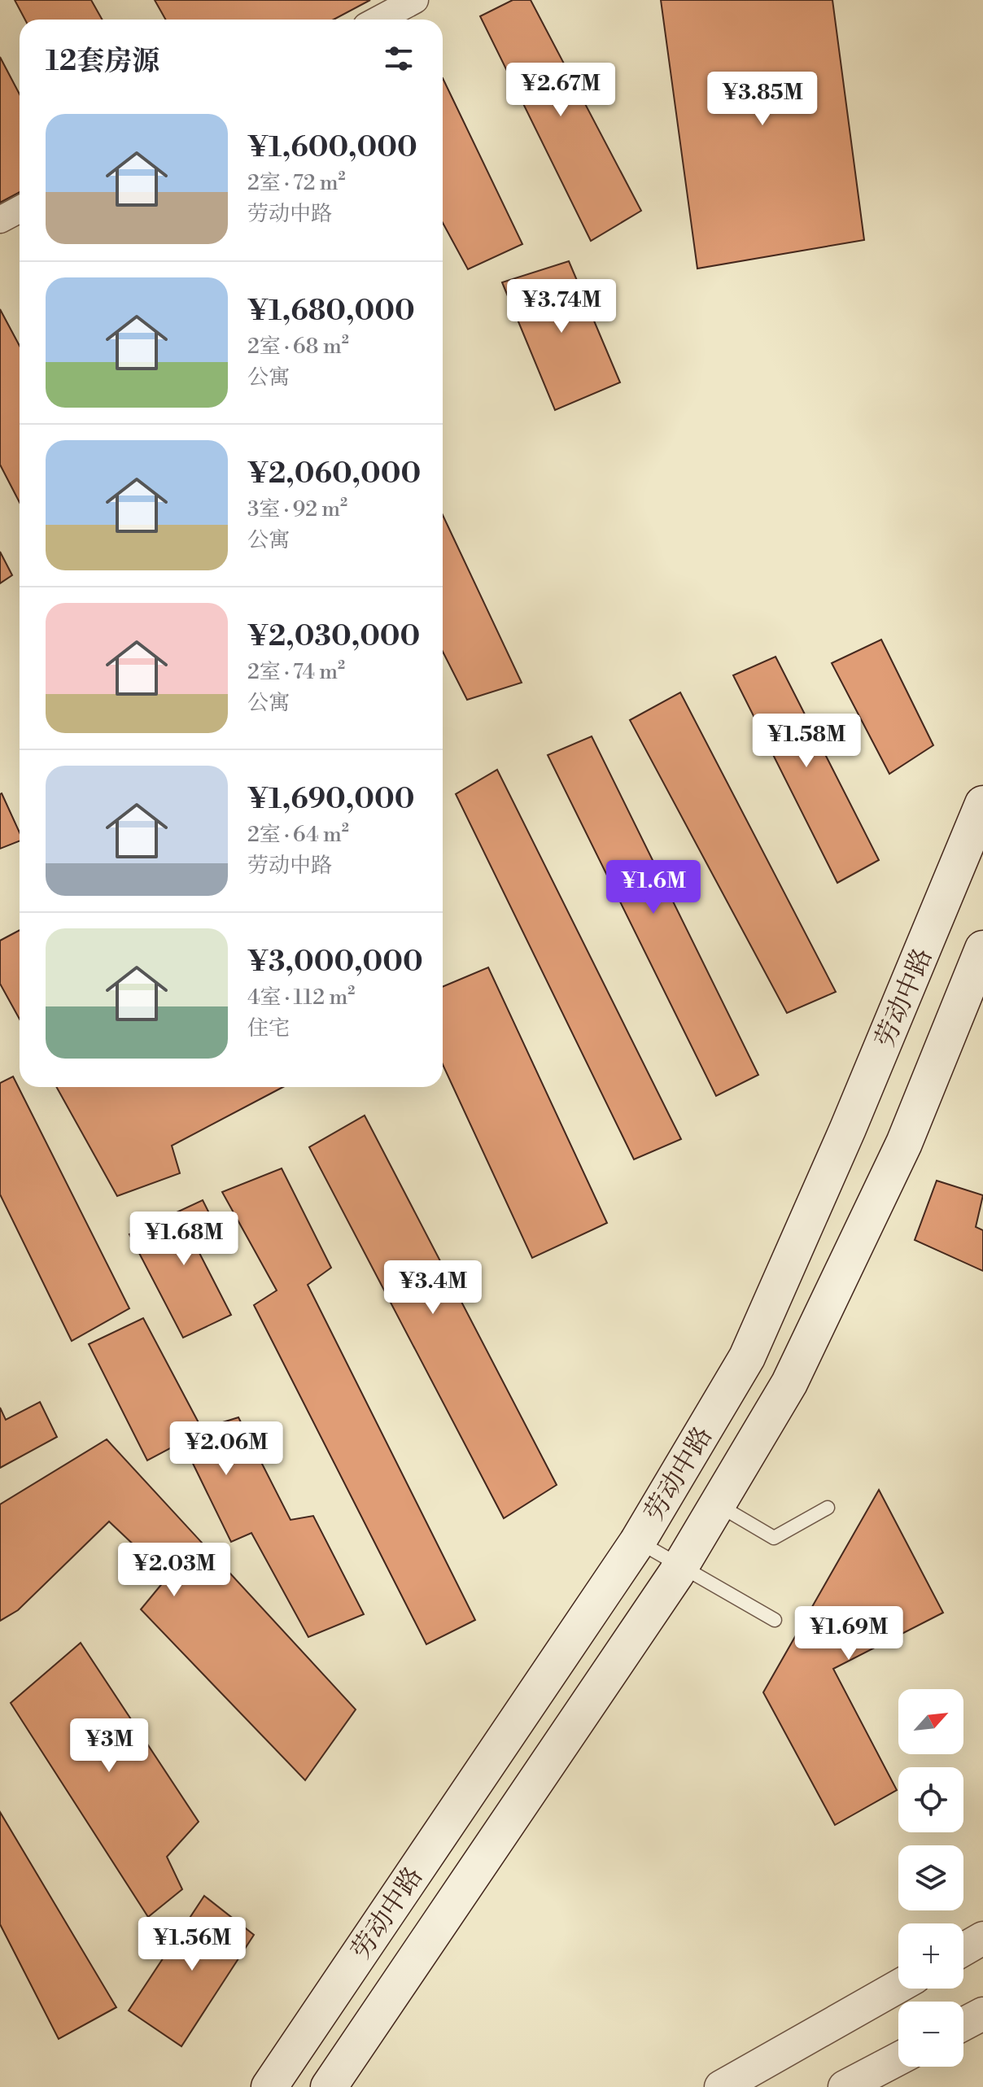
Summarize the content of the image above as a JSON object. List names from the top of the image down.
{
  "streets": {
    "main road": ["劳动中路"]
  },
  "north": "top right",
  "page": {
    "heading": "12套房源",
    "price": [
      "¥2.67M",
      "¥3.85M",
      "¥3.74M",
      "¥1.58M",
      "¥1.6M",
      "¥1.68M",
      "¥3.4M",
      "¥2.06M",
      "¥2.03M",
      "¥1.69M",
      "¥3M",
      "¥1.56M"
    ],
    "list": [
      {
        "name": "¥1,600,000",
        "note": "2室 · 72 m² · 劳动中路"
      },
      {
        "name": "¥1,680,000",
        "note": "2室 · 68 m² · 公寓"
      },
      {
        "name": "¥2,060,000",
        "note": "3室 · 92 m² · 公寓"
      },
      {
        "name": "¥2,030,000",
        "note": "2室 · 74 m² · 公寓"
      },
      {
        "name": "¥1,690,000",
        "note": "2室 · 64 m² · 劳动中路"
      },
      {
        "name": "¥3,000,000",
        "note": "4室 · 112 m² · 住宅"
      }
    ],
    "map_buttons": ["+", "−"]
  }
}
